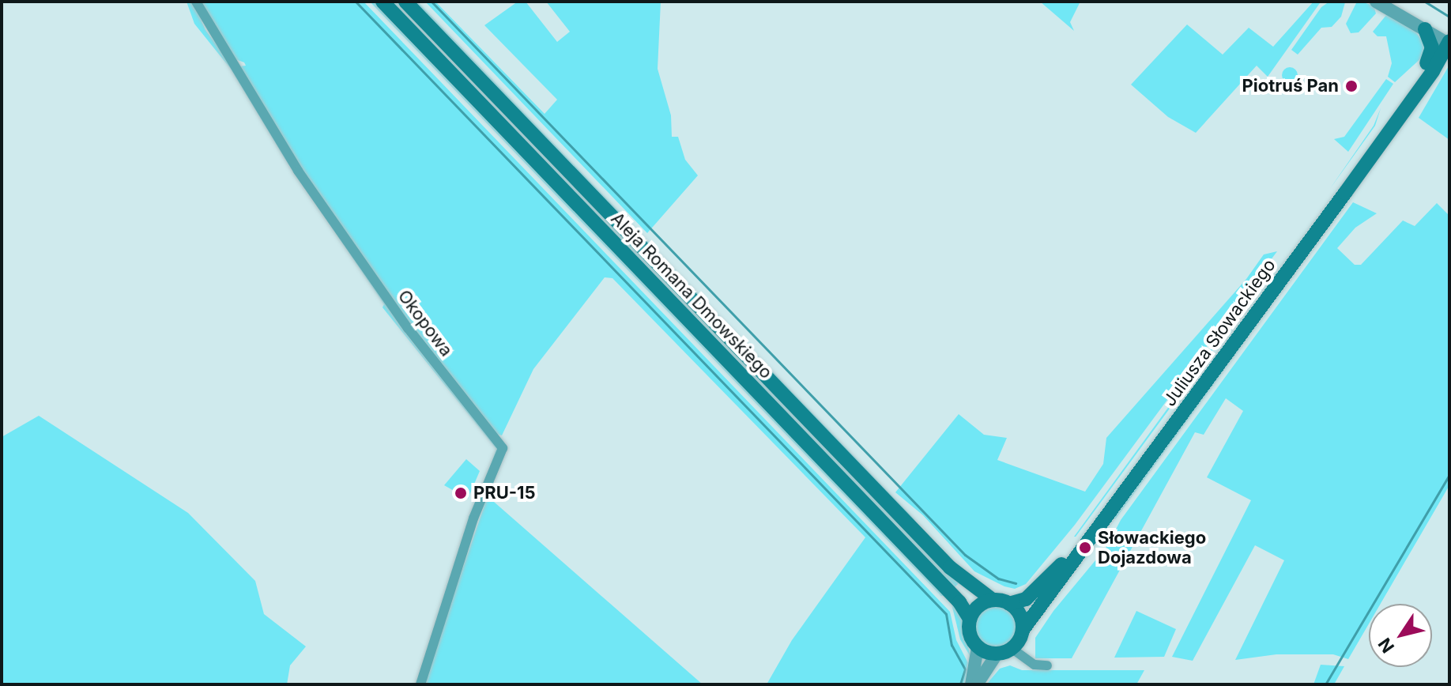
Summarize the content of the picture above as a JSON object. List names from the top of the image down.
{
  "streets": {
    "main road": ["Aleja Romana Dmowskiego", "Juliusza Słowackiego"],
    "street": ["Okopowa"]
  },
  "crossings": [
    ["Aleja Romana Dmowskiego", "Juliusza Słowackiego"]
  ],
  "places": ["Piotruś Pan", "PRU-15", "Słowackiego Dojazdowa"],
  "north": "bottom left"
}
